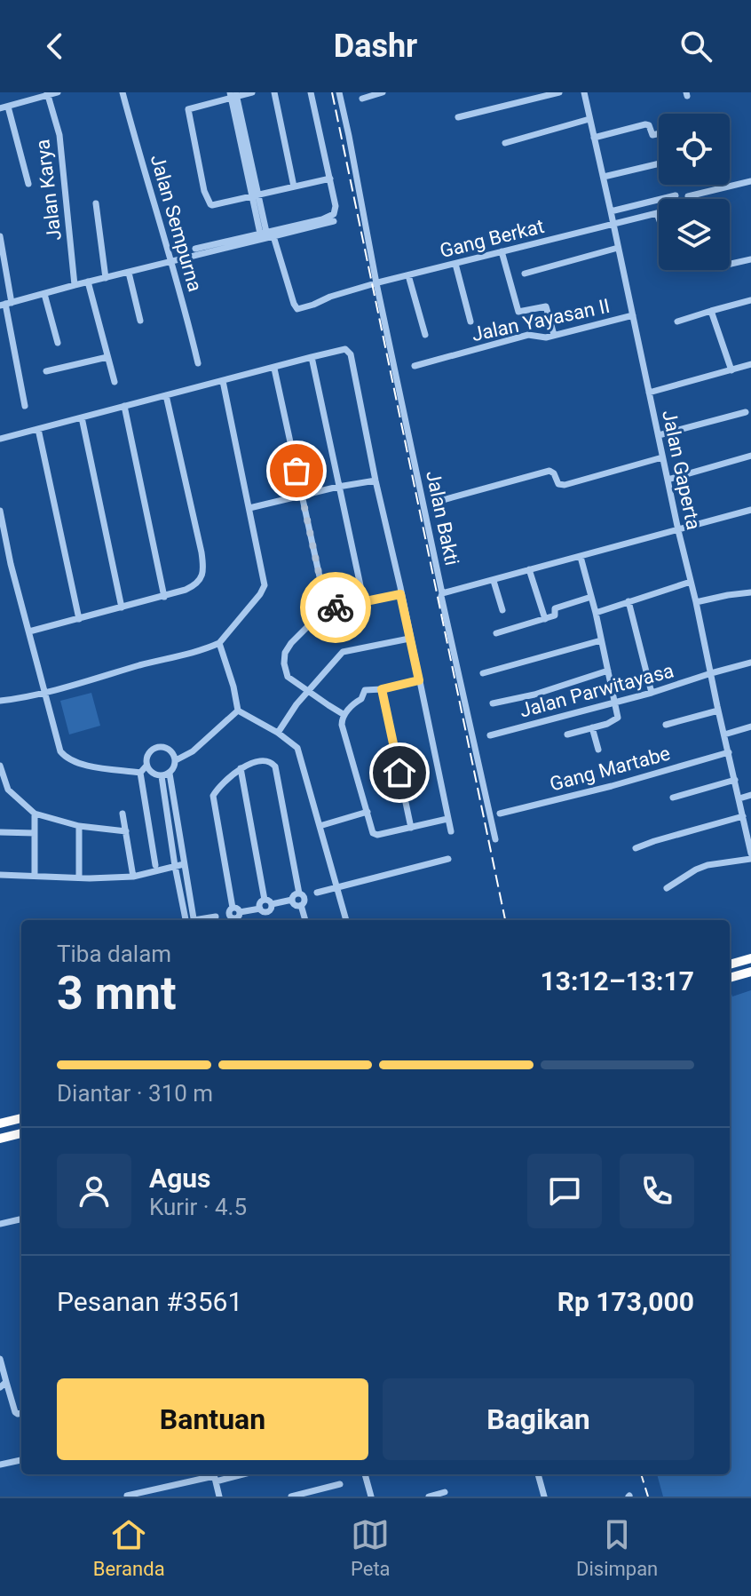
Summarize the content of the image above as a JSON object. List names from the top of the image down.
{
  "streets": {
    "street": [
      "Jalan Karya",
      "Jalan Sempurna",
      "Gang Berkat",
      "Jalan Yayasan II",
      "Jalan Gaperta",
      "Jalan Bakti",
      "Jalan Parwitayasa",
      "Gang Martabe"
    ]
  },
  "crossings": [
    ["Gang Berkat", "Jalan Gaperta"],
    ["Gang Berkat", "Jalan Bakti"],
    ["Jalan Yayasan II", "Jalan Gaperta"],
    ["Jalan Gaperta", "Jalan Bakti"],
    ["Jalan Gaperta", "Jalan Parwitayasa"],
    ["Jalan Gaperta", "Gang Martabe"]
  ],
  "page": {
    "header": "Dashr",
    "heading": ["3 mnt", "Tiba dalam", "13:12–13:17"],
    "panel": [
      "Agus",
      "Kurir · 4.5",
      "Pesanan #3561",
      "Rp 173,000"
    ],
    "bar": "Diantar · 310 m",
    "buttons": ["Bantuan", "Bagikan"],
    "tabs": ["Beranda", "Peta", "Disimpan"]
  }
}
